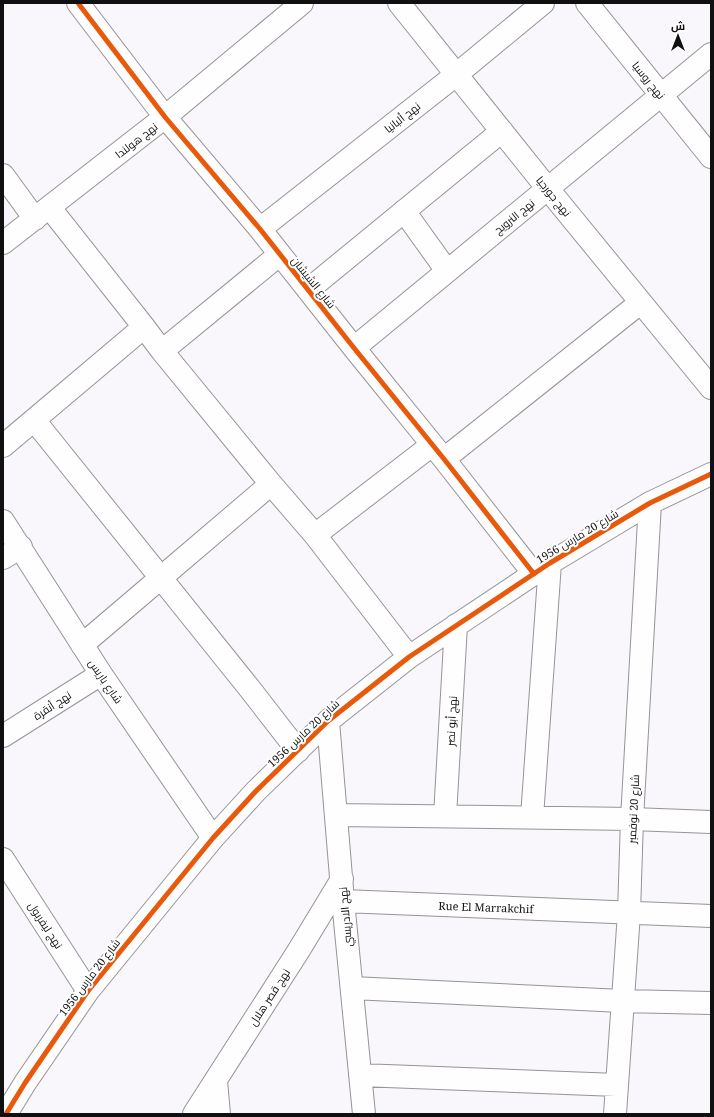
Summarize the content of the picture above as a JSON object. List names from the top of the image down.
{
  "streets": {
    "street": [
      "نهج روسيا",
      "نهج ألبانيا",
      "نهج هولندا",
      "نهج جورجيا",
      "نهج النرويج",
      "شارع الشيشان",
      "شارع 20 مارس 1956",
      "شارع باريس",
      "نهج أنقرة",
      "نهج أبو نصر",
      "شارع 20 نوفمبر",
      "Rue El Marrakchif",
      "نهج الادريسي",
      "نهج ليفربول",
      "نهج قصر هلال"
    ]
  },
  "crossings": [
    ["نهج روسيا", "نهج النرويج"],
    ["نهج ألبانيا", "نهج جورجيا"],
    ["نهج ألبانيا", "شارع الشيشان"],
    ["نهج هولندا", "شارع الشيشان"],
    ["نهج جورجيا", "نهج النرويج"],
    ["نهج النرويج", "شارع الشيشان"],
    ["شارع الشيشان", "شارع 20 مارس 1956"],
    ["شارع 20 مارس 1956", "شارع باريس"],
    ["شارع 20 مارس 1956", "نهج أبو نصر"],
    ["شارع 20 مارس 1956", "شارع 20 نوفمبر"],
    ["شارع 20 مارس 1956", "نهج الادريسي"],
    ["شارع 20 مارس 1956", "نهج ليفربول"],
    ["شارع باريس", "نهج أنقرة"],
    ["شارع 20 نوفمبر", "Rue El Marrakchif"],
    ["Rue El Marrakchif", "نهج الادريسي"],
    ["نهج الادريسي", "نهج قصر هلال"]
  ],
  "north": "top"
}
